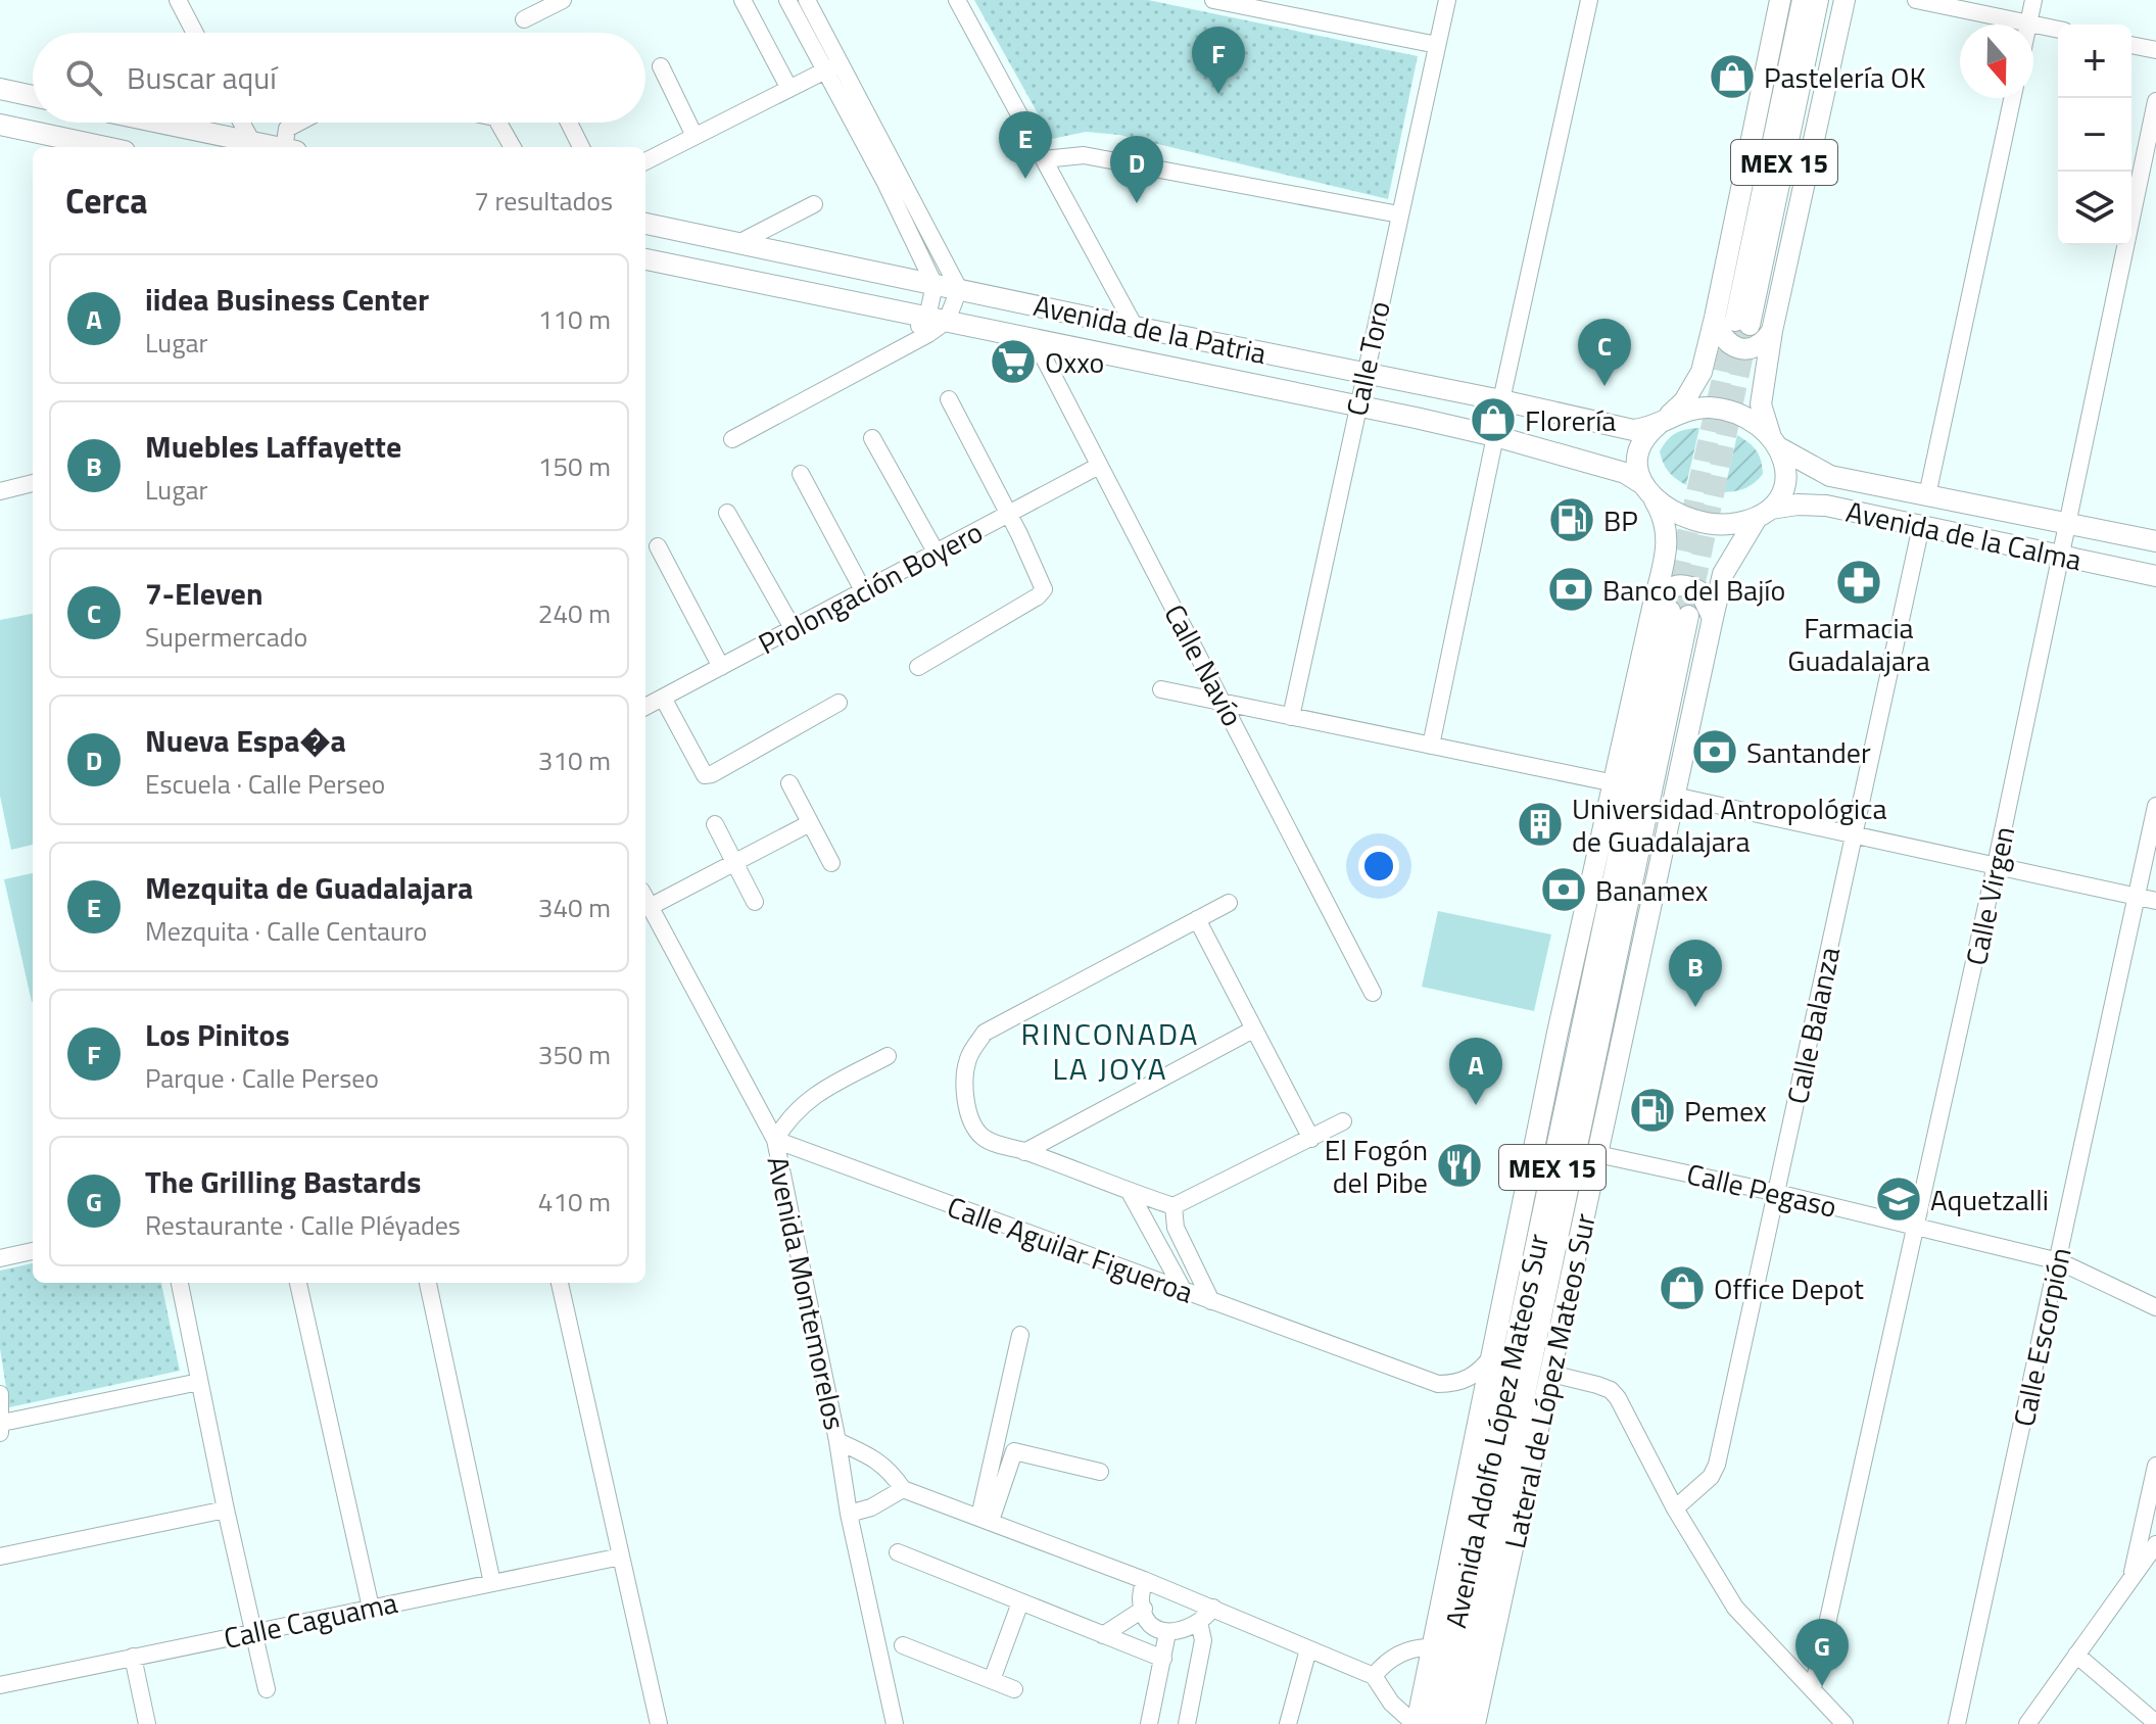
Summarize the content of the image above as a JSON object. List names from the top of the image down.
{
  "streets": {
    "main road": [
      "MEX 15",
      "Avenida de la Patria",
      "Avenida de la Calma",
      "Lateral de López Mateos Sur",
      "Avenida Adolfo López Mateos Sur"
    ],
    "street": [
      "Calle Toro",
      "Prolongación Boyero",
      "Calle Navío",
      "Calle Virgen",
      "Calle Balanza",
      "Calle Pegaso",
      "Calle Aguilar Figueroa",
      "Avenida Montemorelos",
      "Calle Escorpión",
      "Calle Caguama"
    ]
  },
  "crossings": [
    ["Avenida de la Patria", "Calle Toro"],
    ["Avenida de la Patria", "Avenida de la Calma"],
    ["Avenida de la Patria", "Calle Navío"],
    ["Avenida de la Patria", "Lateral de López Mateos Sur"],
    ["Avenida de la Calma", "Calle Virgen"],
    ["Avenida de la Calma", "Calle Balanza"],
    ["Avenida de la Calma", "Lateral de López Mateos Sur"],
    ["Prolongación Boyero", "Calle Navío"],
    ["Calle Virgen", "Calle Pegaso"],
    ["Calle Balanza", "Calle Pegaso"],
    ["Calle Pegaso", "Calle Escorpión"],
    ["Calle Pegaso", "Lateral de López Mateos Sur"],
    ["Calle Aguilar Figueroa", "Avenida Montemorelos"],
    ["Calle Aguilar Figueroa", "Lateral de López Mateos Sur"],
    ["Lateral de López Mateos Sur", "Avenida Adolfo López Mateos Sur"]
  ],
  "districts": ["RINCONADA LA JOYA"],
  "places": {
    "shop": ["Pastelería OK", "Florería", "Office Depot"],
    "supermarket": ["Oxxo"],
    "fuel station": ["BP", "Pemex"],
    "pharmacy": ["Farmacia Guadalajara"],
    "bank": ["Banco del Bajío", "Santander", "Banamex"],
    "building": ["Universidad Antropológica de Guadalajara"],
    "restaurant": ["El Fogón del Pibe"],
    "school or university": ["Aquetzalli"]
  },
  "north": "bottom",
  "page": {
    "map_buttons": ["+", "−"],
    "pins": [
      "F",
      "E",
      "D",
      "C",
      "B",
      "A",
      "G"
    ],
    "search": "Buscar aquí",
    "heading": ["Cerca", "7 resultados"],
    "list": [
      {
        "mark": "A",
        "name": "iidea Business Center",
        "note": "Lugar",
        "value": "110 m"
      },
      {
        "mark": "B",
        "name": "Muebles Laffayette",
        "note": "Lugar",
        "value": "150 m"
      },
      {
        "mark": "C",
        "name": "7-Eleven",
        "note": "Supermercado",
        "value": "240 m"
      },
      {
        "mark": "D",
        "name": "Nueva Espa�a",
        "note": "Escuela · Calle Perseo",
        "value": "310 m"
      },
      {
        "mark": "E",
        "name": "Mezquita de Guadalajara",
        "note": "Mezquita · Calle Centauro",
        "value": "340 m"
      },
      {
        "mark": "F",
        "name": "Los Pinitos",
        "note": "Parque · Calle Perseo",
        "value": "350 m"
      },
      {
        "mark": "G",
        "name": "The Grilling Bastards",
        "note": "Restaurante · Calle Pléyades",
        "value": "410 m"
      }
    ]
  }
}
